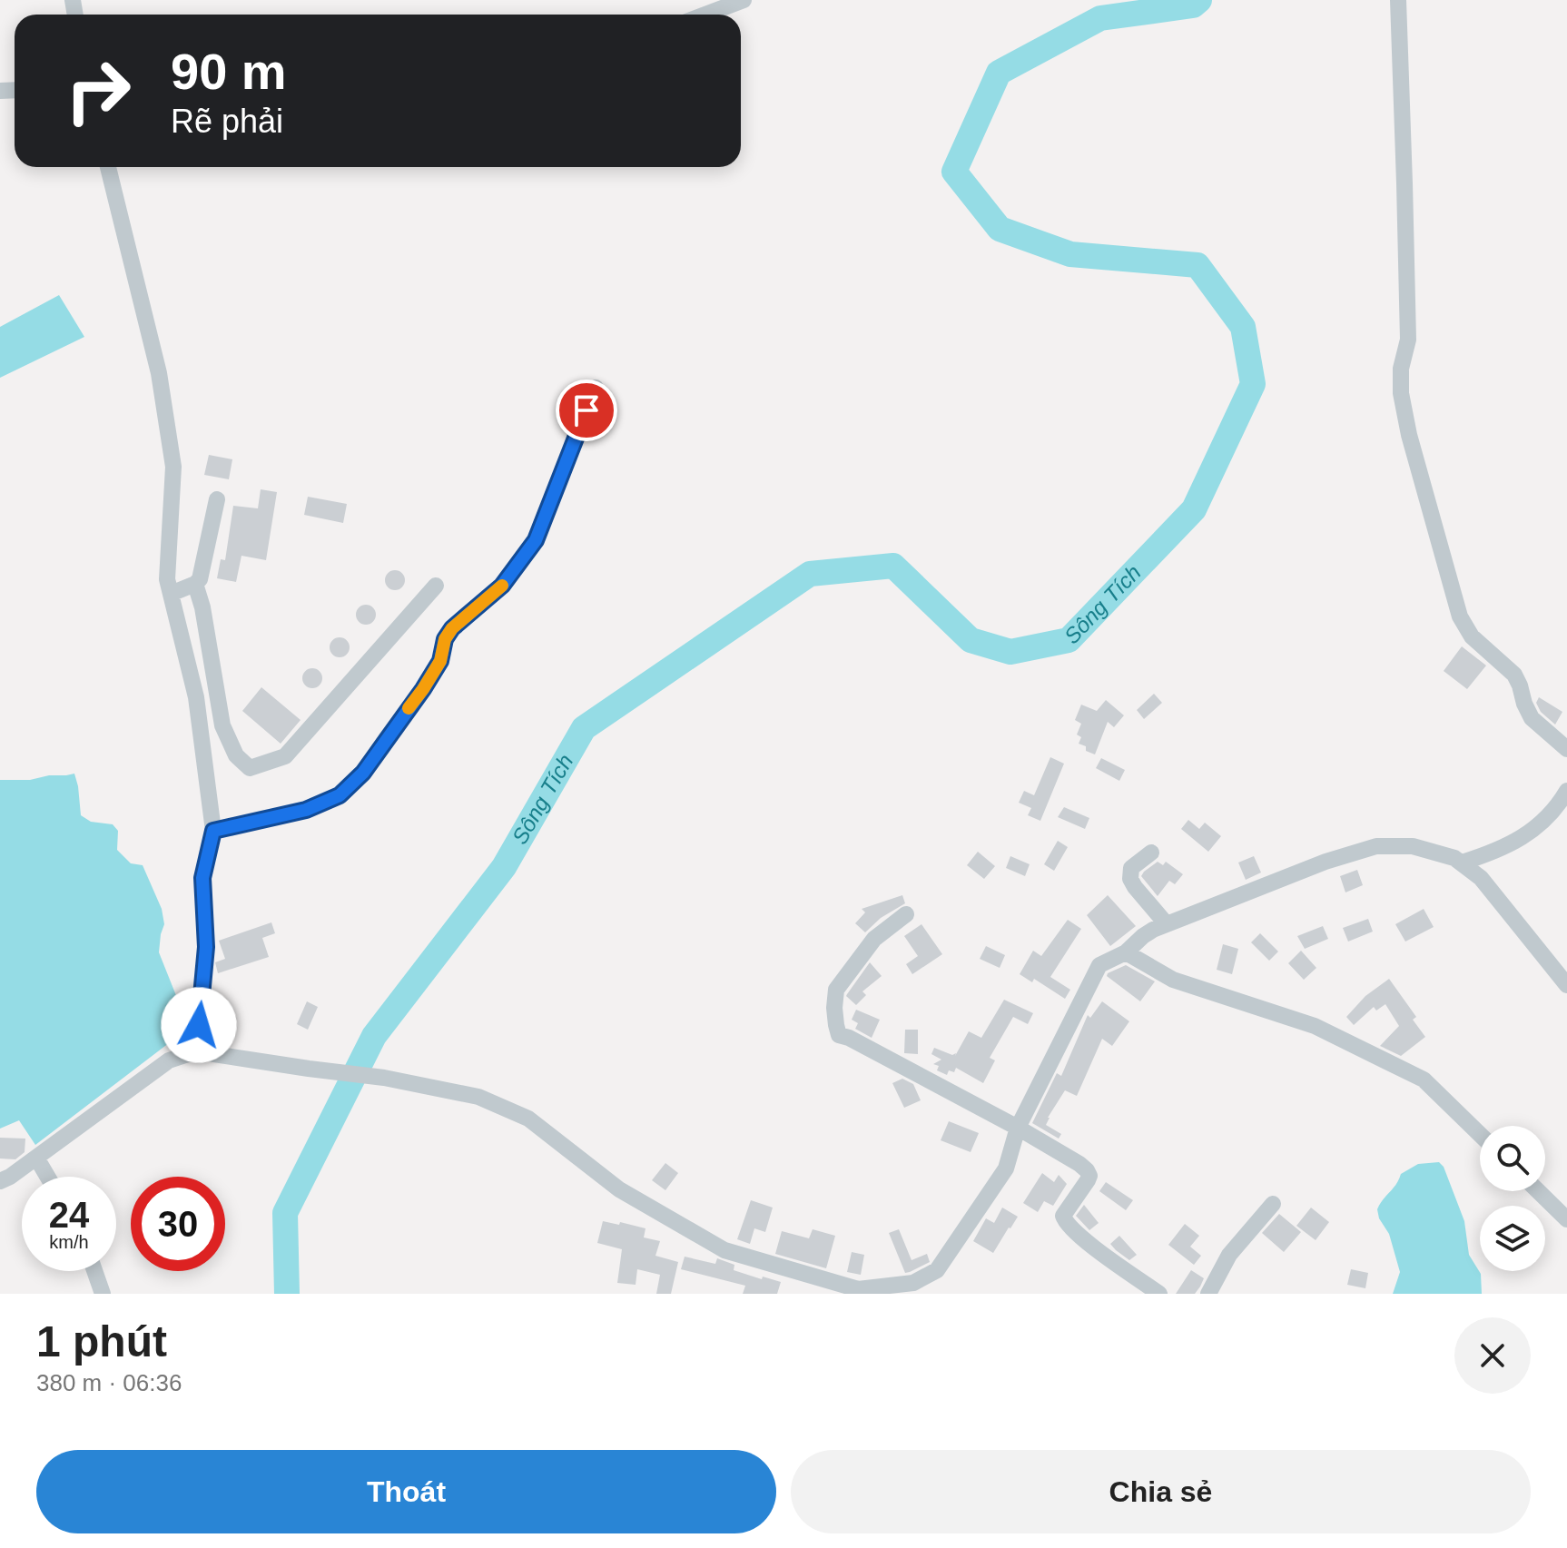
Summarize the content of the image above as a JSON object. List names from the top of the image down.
{
  "water": ["Sông Tích"],
  "page": {
    "turn": ["90 m", "Rẽ phải"],
    "speed": "24 km/h",
    "limit": "30",
    "heading": ["1 phút", "380 m · 06:36"],
    "buttons": ["Thoát", "Chia sẻ"]
  }
}
